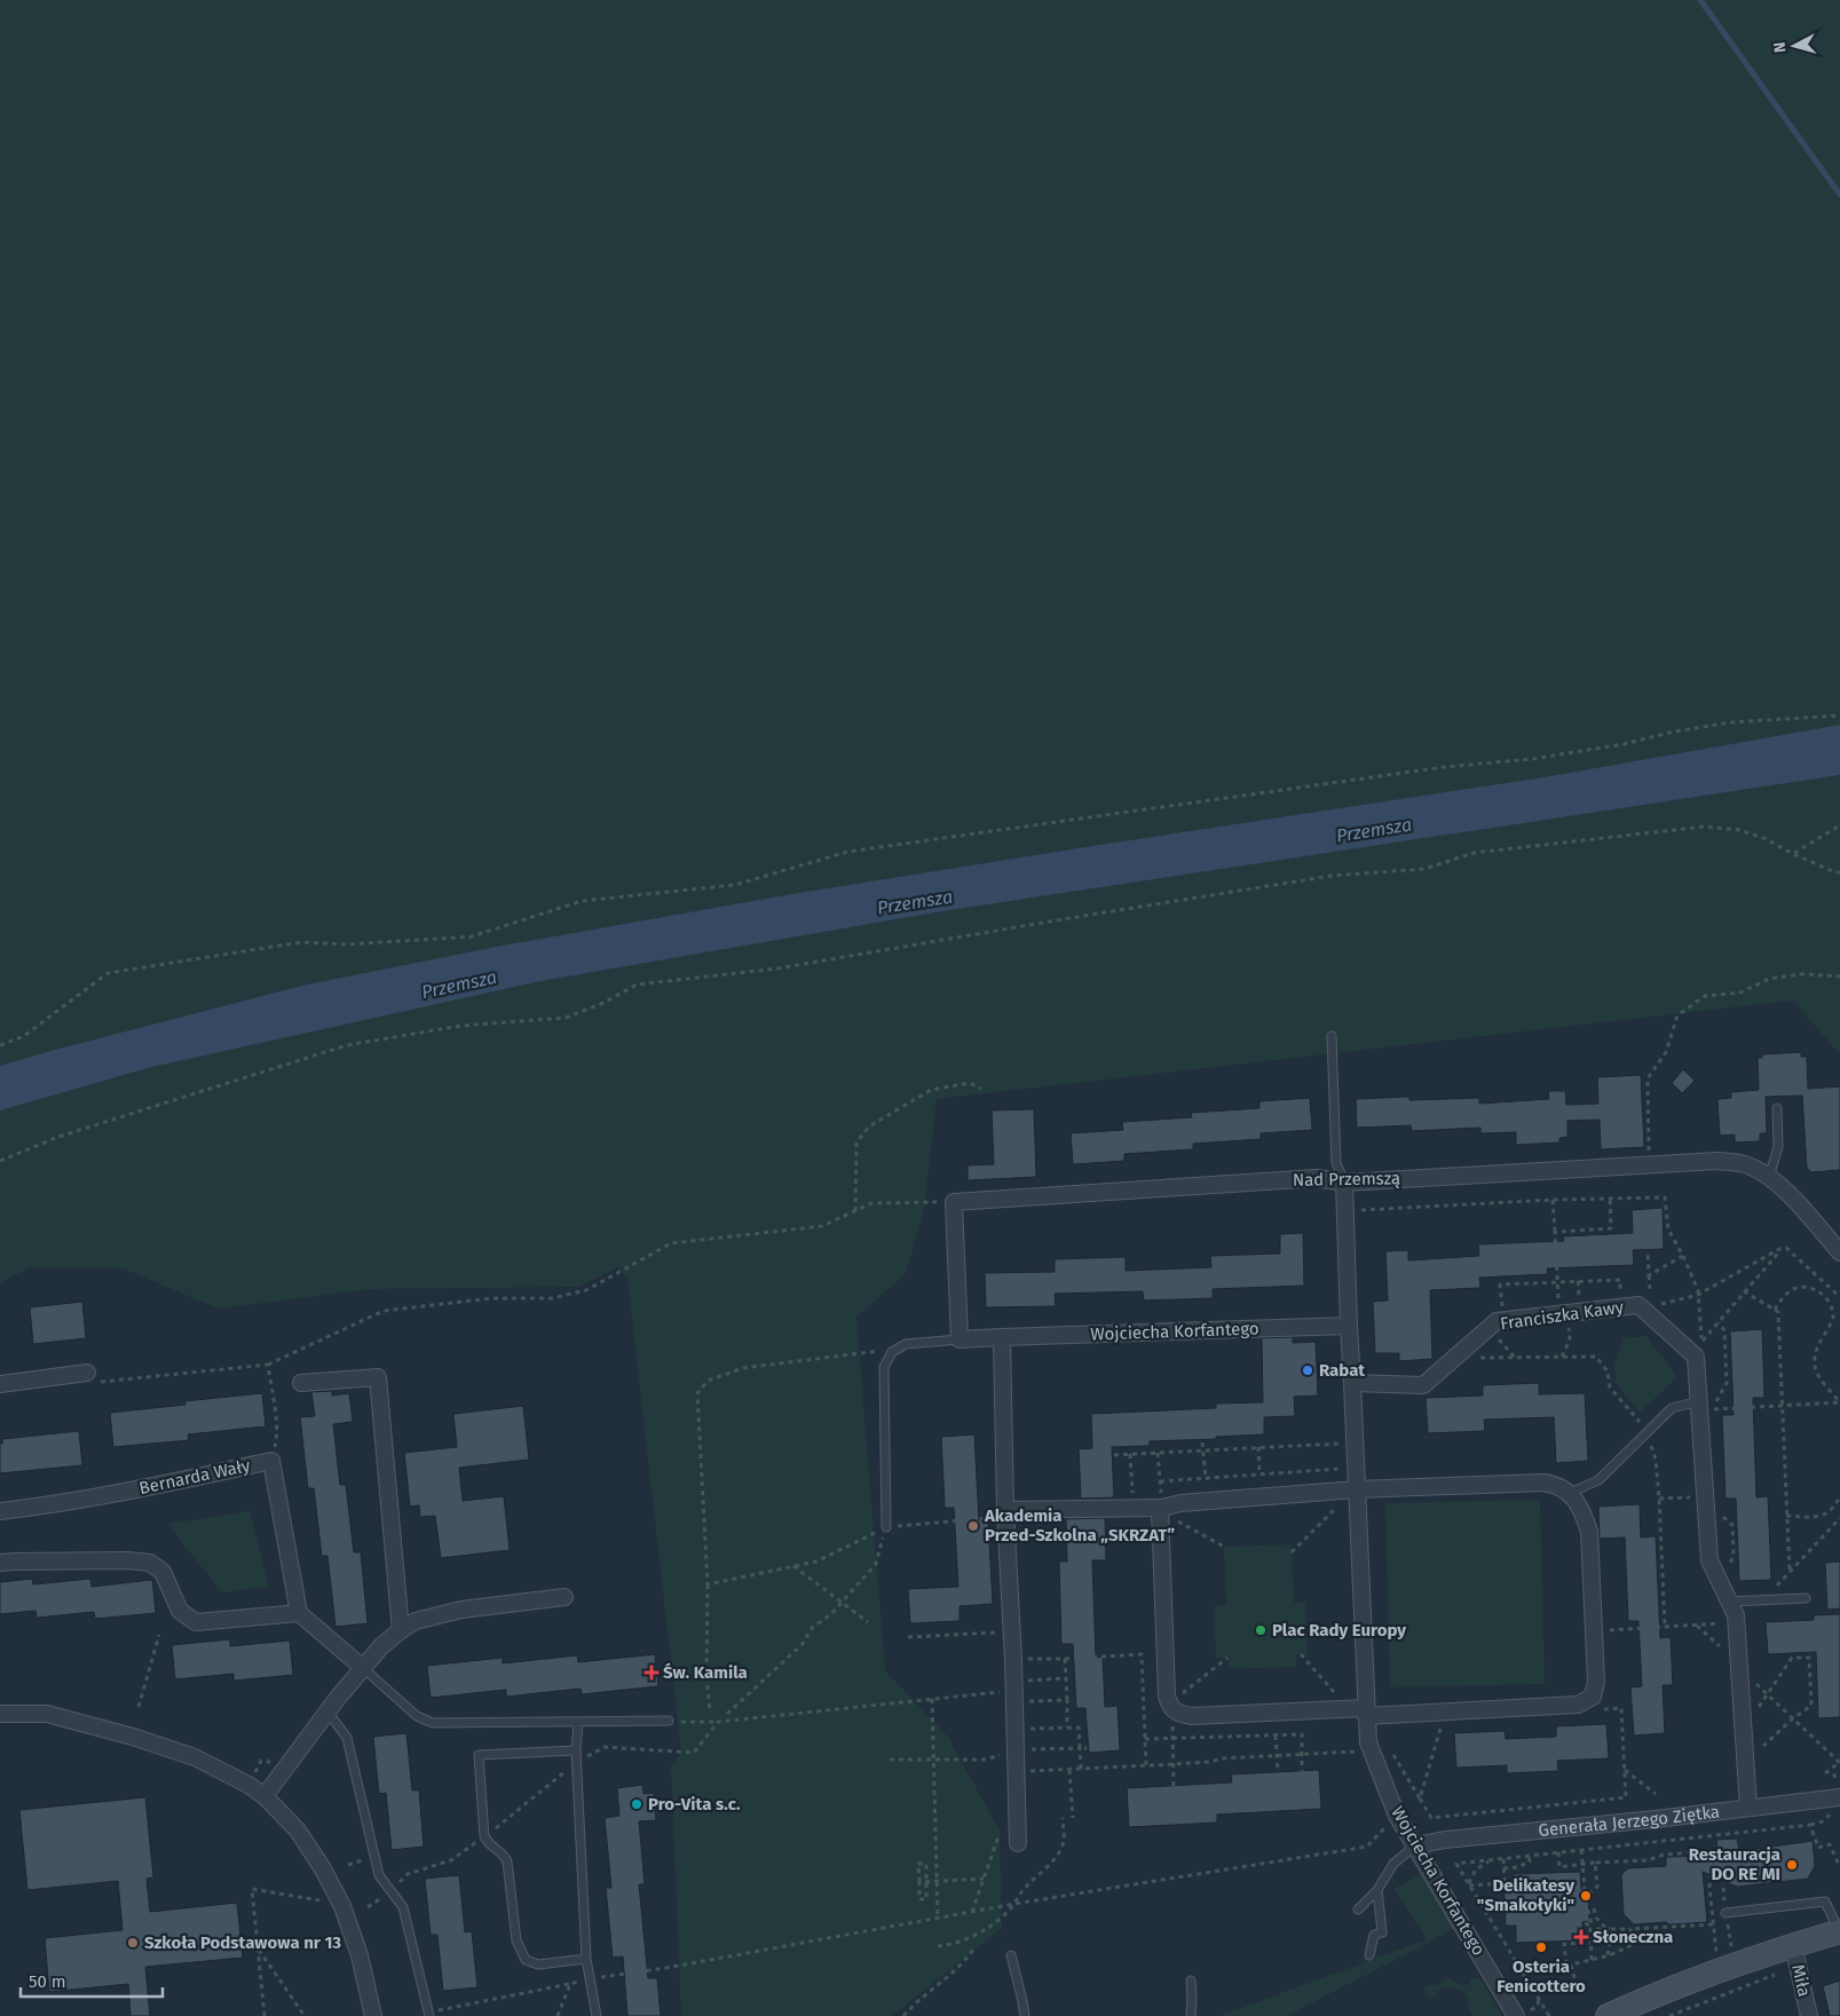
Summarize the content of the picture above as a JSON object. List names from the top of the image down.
{
  "streets": {
    "street": [
      "Nad Przemszą",
      "Franciszka Kawy",
      "Wojciecha Korfantego",
      "Bernarda Wały",
      "Generała Jerzego Ziętka",
      "Miła"
    ]
  },
  "crossings": [
    ["Nad Przemszą", "Wojciecha Korfantego"],
    ["Franciszka Kawy", "Wojciecha Korfantego"],
    ["Wojciecha Korfantego", "Generała Jerzego Ziętka"]
  ],
  "water": ["Przemsza"],
  "places": {
    "other": [
      "Rabat",
      "Akademia Przed-Szkolna „SKRZAT”",
      "Plac Rady Europy",
      "Pro-Vita s.c.",
      "Restauracja DO RE MI",
      "Delikatesy \"Smakołyki\"",
      "Szkoła Podstawowa nr 13",
      "Osteria Fenicottero"
    ],
    "health": ["Św. Kamila", "Słoneczna"]
  },
  "scale_bar": "50 m",
  "north": "left"
}
